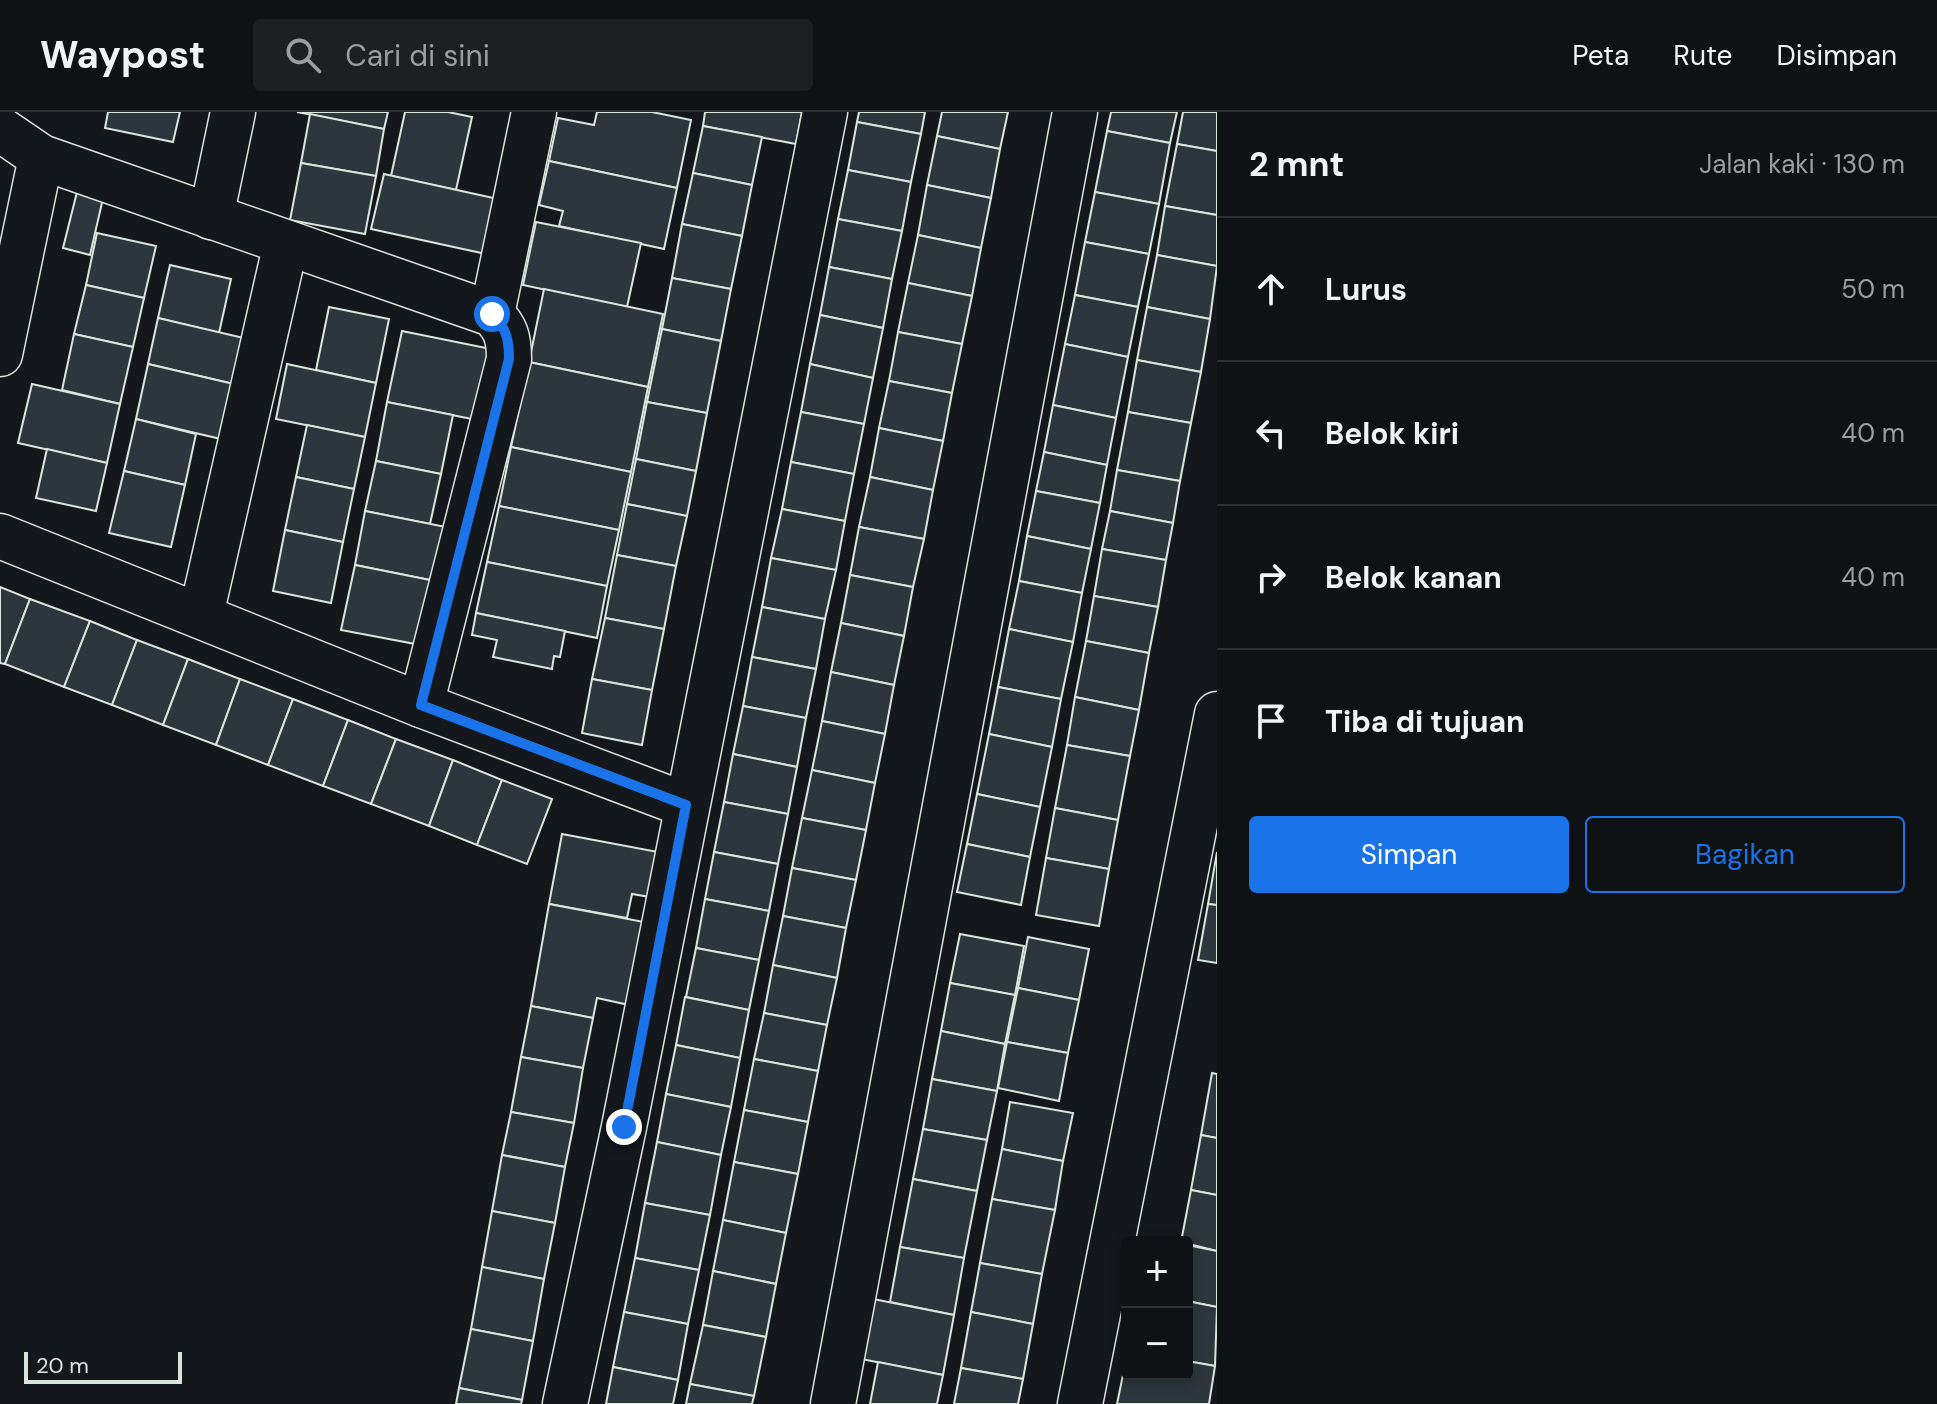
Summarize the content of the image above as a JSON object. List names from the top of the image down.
{
  "scale_bar": "20 m",
  "page": {
    "header": "Waypost",
    "search": "Cari di sini",
    "nav": ["Peta", "Rute", "Disimpan"],
    "heading": ["2 mnt", "Jalan kaki · 130 m"],
    "list": [
      ["Lurus", "50 m"],
      ["Belok kiri", "40 m"],
      ["Belok kanan", "40 m"],
      "Tiba di tujuan"
    ],
    "buttons": ["Simpan", "Bagikan"],
    "map_buttons": ["+", "−"],
    "scale": "20 m"
  }
}
